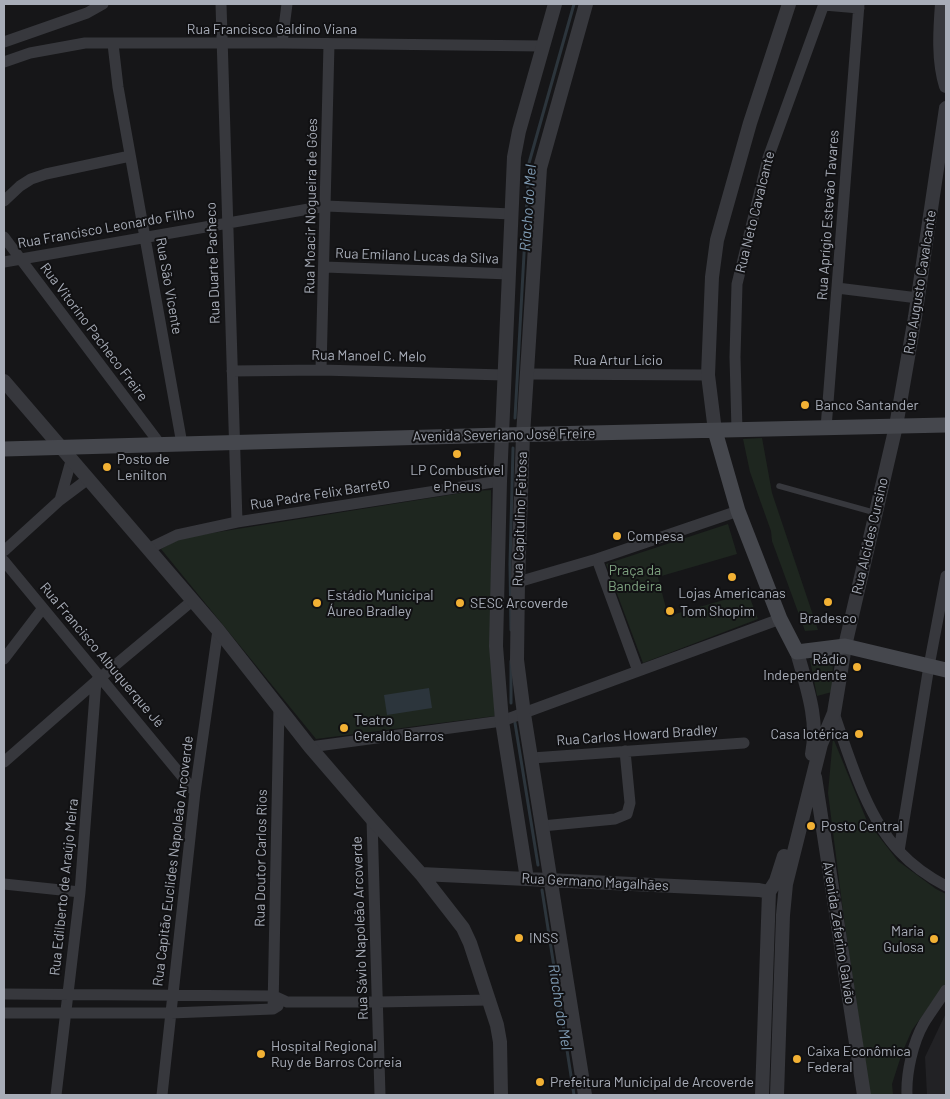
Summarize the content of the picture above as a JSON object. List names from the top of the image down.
{
  "streets": {
    "main road": ["Avenida Severiano José Freire"],
    "street": [
      "Rua Francisco Galdino Viana",
      "Rua Moacir Nogueira de Góes",
      "Rua Neto Cavalcante",
      "Rua Aprígio Estevão Tavares",
      "Rua Francisco Leonardo Filho",
      "Rua Emilano Lucas da Silva",
      "Rua Duarte Pacheco",
      "Rua Augusto Cavalcante",
      "Rua São Vicente",
      "Rua Vitorino Pacheco Freire",
      "Rua Manoel C. Melo",
      "Rua Artur Lício",
      "Rua Padre Felix Barreto",
      "Rua Capitulino Feitosa",
      "Rua Alcides Cursino",
      "Rua Francisco Albuquerque Jé",
      "Rua Carlos Howard Bradley",
      "Rua Doutor Carlos Rios",
      "Rua Capitão Euclides Napoleão Arcoverde",
      "Rua Germano Magalhães",
      "Rua Edilberto de Araújo Meira",
      "Rua Sávio Napoleão Arcoverde",
      "Avenida Zeferino Galvão"
    ]
  },
  "crossings": [
    ["Rua Francisco Galdino Viana", "Rua Moacir Nogueira de Góes"],
    ["Rua Francisco Galdino Viana", "Rua Duarte Pacheco"],
    ["Rua Francisco Galdino Viana", "Rua São Vicente"],
    ["Rua Francisco Galdino Viana", "Rua Capitulino Feitosa"],
    ["Rua Moacir Nogueira de Góes", "Rua Francisco Leonardo Filho"],
    ["Rua Moacir Nogueira de Góes", "Rua Emilano Lucas da Silva"],
    ["Rua Moacir Nogueira de Góes", "Rua Manoel C. Melo"],
    ["Rua Neto Cavalcante", "Rua Artur Lício"],
    ["Rua Neto Cavalcante", "Avenida Severiano José Freire"],
    ["Rua Aprígio Estevão Tavares", "Avenida Severiano José Freire"],
    ["Rua Francisco Leonardo Filho", "Rua Duarte Pacheco"],
    ["Rua Francisco Leonardo Filho", "Rua São Vicente"],
    ["Rua Francisco Leonardo Filho", "Rua Vitorino Pacheco Freire"],
    ["Rua Francisco Leonardo Filho", "Rua Capitulino Feitosa"],
    ["Rua Emilano Lucas da Silva", "Rua Capitulino Feitosa"],
    ["Rua Duarte Pacheco", "Rua Manoel C. Melo"],
    ["Rua Duarte Pacheco", "Avenida Severiano José Freire"],
    ["Rua Duarte Pacheco", "Rua Padre Felix Barreto"],
    ["Rua Augusto Cavalcante", "Avenida Severiano José Freire"],
    ["Rua Augusto Cavalcante", "Rua Alcides Cursino"],
    ["Rua São Vicente", "Avenida Severiano José Freire"],
    ["Rua Vitorino Pacheco Freire", "Avenida Severiano José Freire"],
    ["Rua Manoel C. Melo", "Rua Capitulino Feitosa"],
    ["Rua Artur Lício", "Rua Capitulino Feitosa"],
    ["Avenida Severiano José Freire", "Rua Capitulino Feitosa"],
    ["Avenida Severiano José Freire", "Rua Alcides Cursino"],
    ["Rua Padre Felix Barreto", "Rua Capitulino Feitosa"],
    ["Rua Capitulino Feitosa", "Rua Carlos Howard Bradley"],
    ["Rua Capitulino Feitosa", "Rua Germano Magalhães"],
    ["Rua Alcides Cursino", "Avenida Zeferino Galvão"],
    ["Rua Francisco Albuquerque Jé", "Rua Capitão Euclides Napoleão Arcoverde"],
    ["Rua Francisco Albuquerque Jé", "Rua Edilberto de Araújo Meira"]
  ],
  "water": ["Riacho do Mel"],
  "parks": ["Praça da Bandeira"],
  "places": [
    "Banco Santander",
    "LP Combustível e Pneus",
    "Posto de Lenilton",
    "Compesa",
    "Lojas Americanas",
    "Bradesco",
    "Estádio Municipal Áureo Bradley",
    "SESC Arcoverde",
    "Tom Shopim",
    "Rádio Independente",
    "Teatro Geraldo Barros",
    "Casa lotérica",
    "Posto Central",
    "INSS",
    "Maria Gulosa",
    "Hospital Regional Ruy de Barros Correia",
    "Caixa Econômica Federal",
    "Prefeitura Municipal de Arcoverde"
  ]
}
